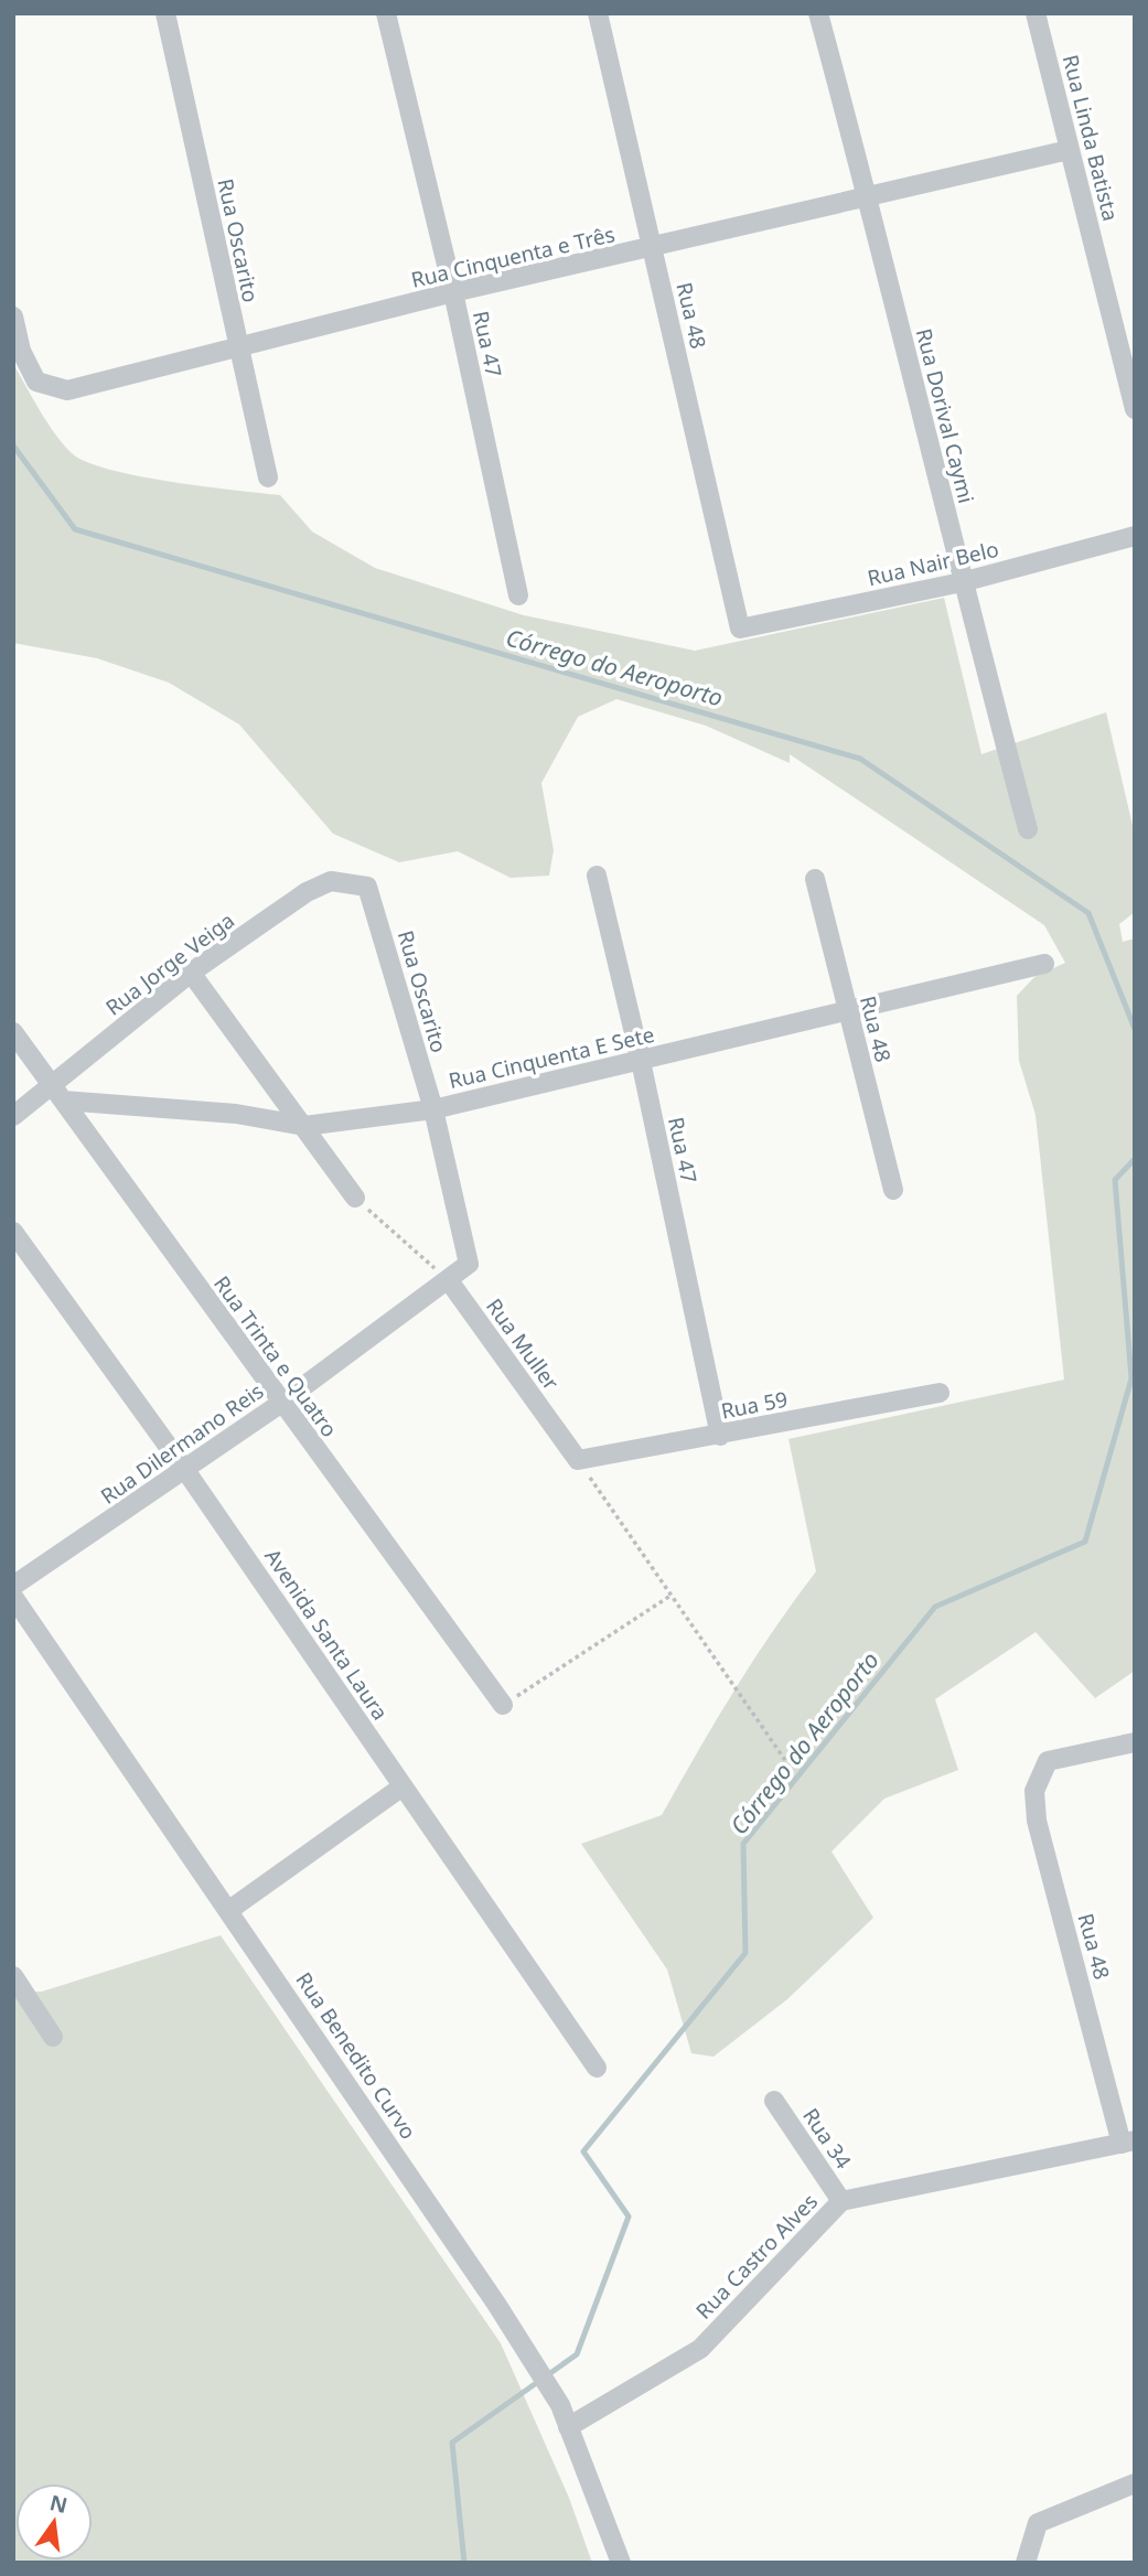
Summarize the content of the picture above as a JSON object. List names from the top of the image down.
{
  "streets": {
    "street": [
      "Rua Linda Batista",
      "Rua Oscarito",
      "Rua Cinquenta e Três",
      "Rua 48",
      "Rua 47",
      "Rua Dorival Caymi",
      "Rua Nair Belo",
      "Rua Jorge Veiga",
      "Rua Cinquenta E Sete",
      "Rua Muller",
      "Rua Trinta e Quatro",
      "Rua 59",
      "Rua Dilermano Reis",
      "Avenida Santa Laura",
      "Rua Benedito Curvo",
      "Rua 34",
      "Rua Castro Alves"
    ]
  },
  "crossings": [
    ["Rua Linda Batista", "Rua Cinquenta e Três"],
    ["Rua Oscarito", "Rua Cinquenta e Três"],
    ["Rua Oscarito", "Rua Jorge Veiga"],
    ["Rua Oscarito", "Rua Cinquenta E Sete"],
    ["Rua Oscarito", "Rua Muller"],
    ["Rua Oscarito", "Rua Dilermano Reis"],
    ["Rua Cinquenta e Três", "Rua 48"],
    ["Rua Cinquenta e Três", "Rua 47"],
    ["Rua Cinquenta e Três", "Rua Dorival Caymi"],
    ["Rua 48", "Rua Nair Belo"],
    ["Rua 48", "Rua Cinquenta E Sete"],
    ["Rua 48", "Rua Castro Alves"],
    ["Rua 47", "Rua Cinquenta E Sete"],
    ["Rua 47", "Rua 59"],
    ["Rua Dorival Caymi", "Rua Nair Belo"],
    ["Rua Jorge Veiga", "Rua Cinquenta E Sete"],
    ["Rua Jorge Veiga", "Rua Trinta e Quatro"],
    ["Rua Cinquenta E Sete", "Rua Trinta e Quatro"],
    ["Rua Muller", "Rua 59"],
    ["Rua Muller", "Rua Dilermano Reis"],
    ["Rua Trinta e Quatro", "Rua Dilermano Reis"],
    ["Rua Dilermano Reis", "Avenida Santa Laura"],
    ["Rua Benedito Curvo", "Rua Castro Alves"],
    ["Rua 34", "Rua Castro Alves"]
  ],
  "water": ["Córrego do Aeroporto"],
  "north": "top"
}
